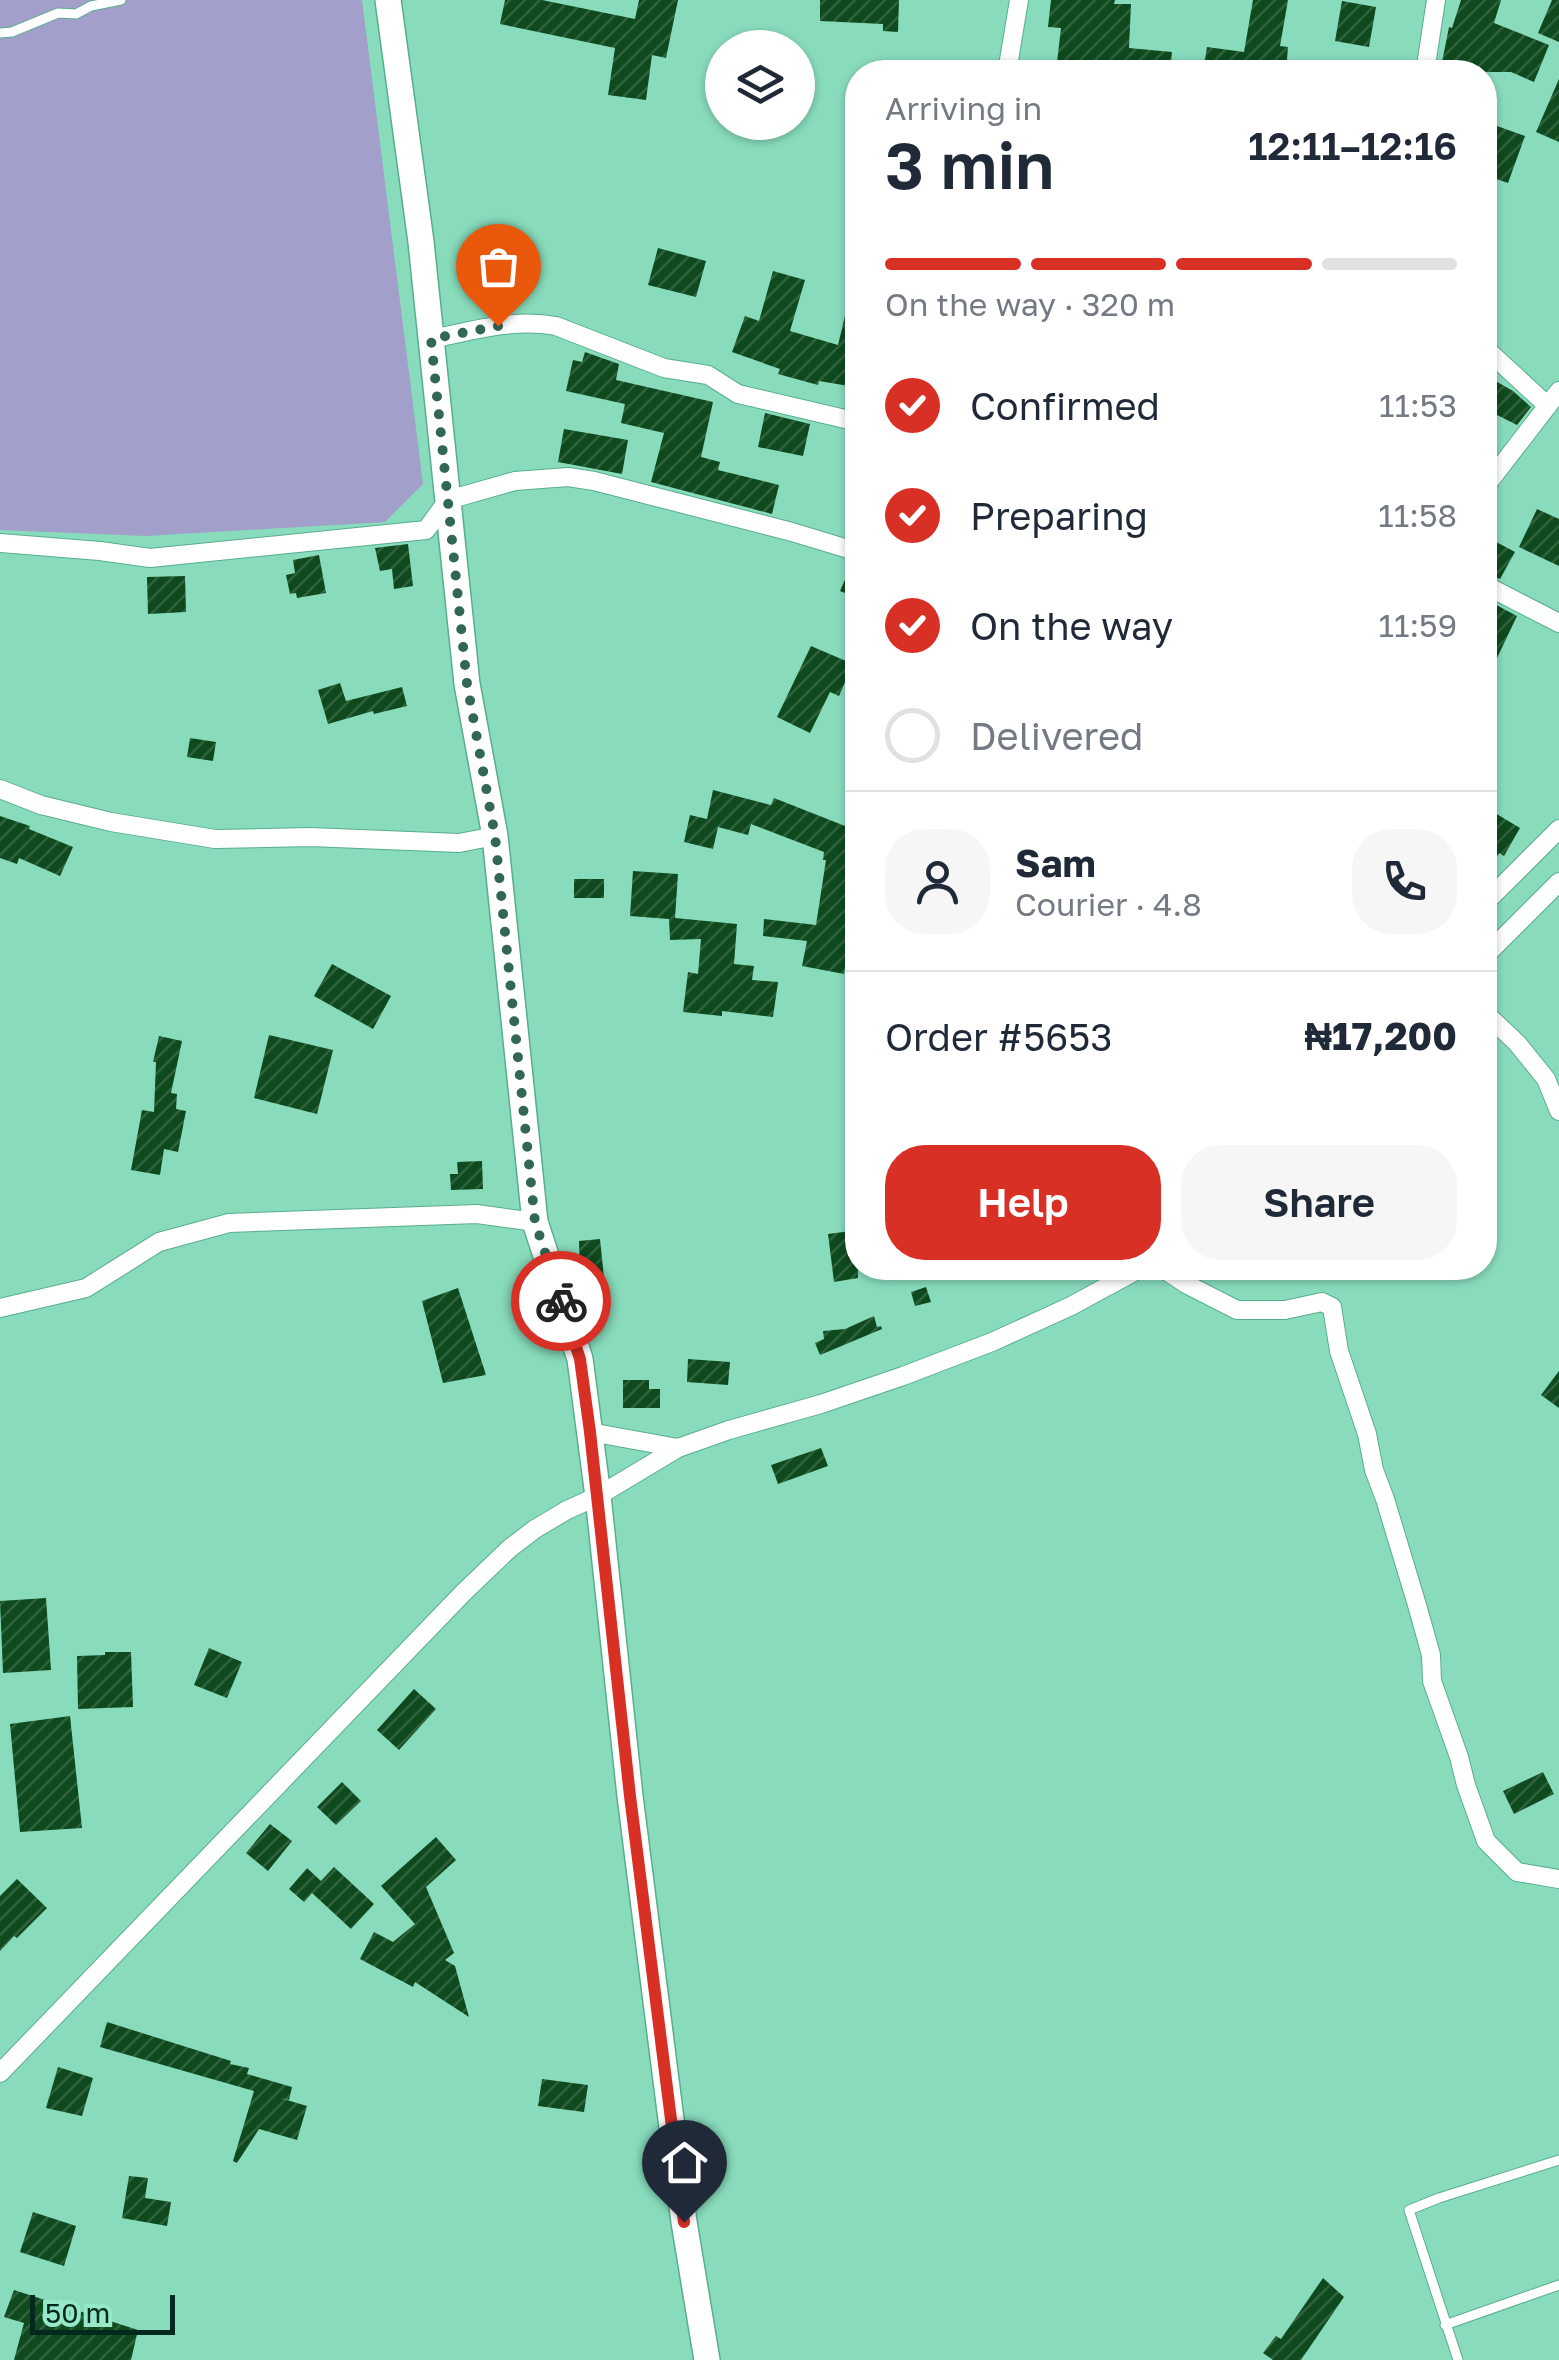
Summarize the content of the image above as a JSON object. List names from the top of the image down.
{
  "scale_bar": "50 m",
  "page": {
    "heading": ["3 min", "Arriving in", "12:11–12:16"],
    "panel": [
      "Sam",
      "Courier · 4.8",
      "Order #5653",
      "₦17,200"
    ],
    "bar": "On the way · 320 m",
    "list": [
      ["Confirmed", "11:53"],
      ["Preparing", "11:58"],
      ["On the way", "11:59"],
      "Delivered"
    ],
    "buttons": ["Help", "Share"],
    "scale": "50 m"
  }
}
